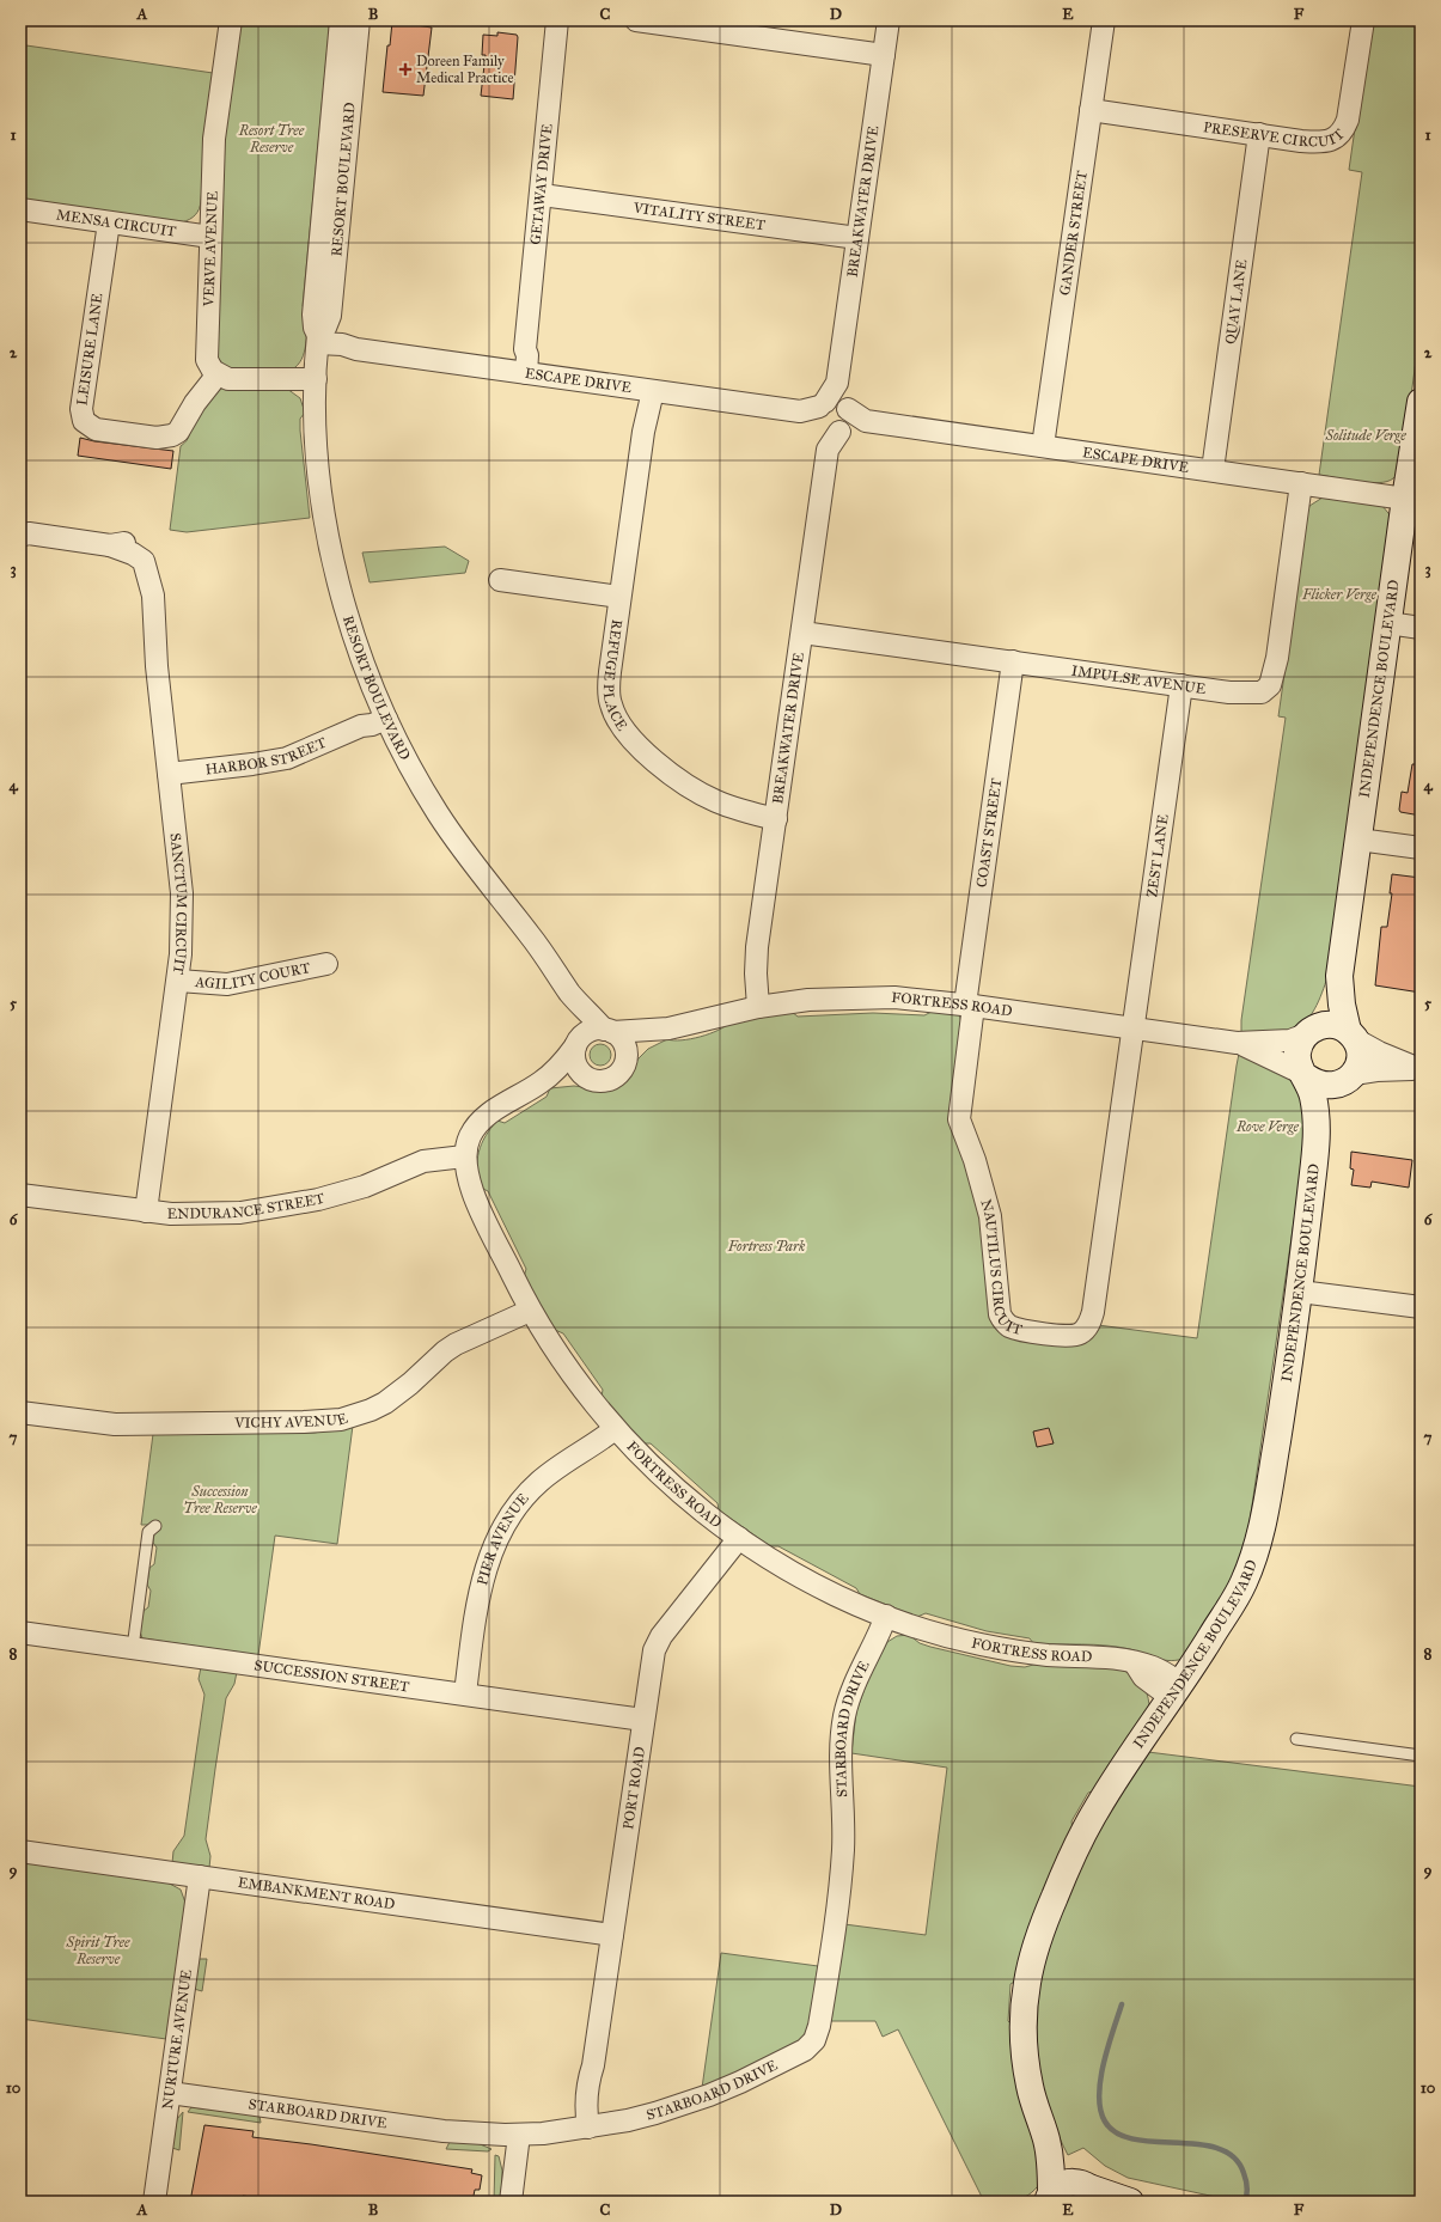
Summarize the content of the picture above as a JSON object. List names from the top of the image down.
{
  "streets": {
    "street": [
      "PRESERVE CIRCUIT",
      "RESORT BOULEVARD",
      "GETAWAY DRIVE",
      "BREAKWATER DRIVE",
      "VITALITY STREET",
      "MENSA CIRCUIT",
      "GANDER STREET",
      "VERVE AVENUE",
      "QUAY LANE",
      "LEISURE LANE",
      "ESCAPE DRIVE",
      "REFUGE PLACE",
      "IMPULSE AVENUE",
      "INDEPENDENCE BOULEVARD",
      "HARBOR STREET",
      "COAST STREET",
      "ZEST LANE",
      "SANCTUM CIRCUIT",
      "AGILITY COURT",
      "FORTRESS ROAD",
      "ENDURANCE STREET",
      "NAUTILUS CIRCUIT",
      "VICHY AVENUE",
      "PIER AVENUE",
      "SUCCESSION STREET",
      "STARBOARD DRIVE",
      "PORT ROAD",
      "EMBANKMENT ROAD",
      "NURTURE AVENUE"
    ]
  },
  "crossings": [
    ["PRESERVE CIRCUIT", "GANDER STREET"],
    ["PRESERVE CIRCUIT", "QUAY LANE"],
    ["RESORT BOULEVARD", "ESCAPE DRIVE"],
    ["RESORT BOULEVARD", "HARBOR STREET"],
    ["RESORT BOULEVARD", "FORTRESS ROAD"],
    ["GETAWAY DRIVE", "VITALITY STREET"],
    ["GETAWAY DRIVE", "ESCAPE DRIVE"],
    ["BREAKWATER DRIVE", "VITALITY STREET"],
    ["BREAKWATER DRIVE", "ESCAPE DRIVE"],
    ["BREAKWATER DRIVE", "REFUGE PLACE"],
    ["BREAKWATER DRIVE", "IMPULSE AVENUE"],
    ["BREAKWATER DRIVE", "FORTRESS ROAD"],
    ["MENSA CIRCUIT", "VERVE AVENUE"],
    ["MENSA CIRCUIT", "LEISURE LANE"],
    ["GANDER STREET", "ESCAPE DRIVE"],
    ["VERVE AVENUE", "LEISURE LANE"],
    ["QUAY LANE", "ESCAPE DRIVE"],
    ["ESCAPE DRIVE", "REFUGE PLACE"],
    ["ESCAPE DRIVE", "IMPULSE AVENUE"],
    ["ESCAPE DRIVE", "INDEPENDENCE BOULEVARD"],
    ["IMPULSE AVENUE", "COAST STREET"],
    ["IMPULSE AVENUE", "ZEST LANE"],
    ["INDEPENDENCE BOULEVARD", "FORTRESS ROAD"],
    ["HARBOR STREET", "SANCTUM CIRCUIT"],
    ["COAST STREET", "FORTRESS ROAD"],
    ["COAST STREET", "NAUTILUS CIRCUIT"],
    ["ZEST LANE", "FORTRESS ROAD"],
    ["ZEST LANE", "NAUTILUS CIRCUIT"],
    ["SANCTUM CIRCUIT", "AGILITY COURT"],
    ["SANCTUM CIRCUIT", "ENDURANCE STREET"],
    ["FORTRESS ROAD", "ENDURANCE STREET"],
    ["FORTRESS ROAD", "NAUTILUS CIRCUIT"],
    ["FORTRESS ROAD", "VICHY AVENUE"],
    ["FORTRESS ROAD", "PIER AVENUE"],
    ["FORTRESS ROAD", "STARBOARD DRIVE"],
    ["FORTRESS ROAD", "PORT ROAD"],
    ["PIER AVENUE", "SUCCESSION STREET"],
    ["SUCCESSION STREET", "PORT ROAD"],
    ["STARBOARD DRIVE", "PORT ROAD"],
    ["STARBOARD DRIVE", "NURTURE AVENUE"],
    ["PORT ROAD", "EMBANKMENT ROAD"],
    ["EMBANKMENT ROAD", "NURTURE AVENUE"]
  ],
  "parks": [
    "Resort Tree Reserve",
    "Solitude Verge",
    "Flicker Verge",
    "Rove Verge",
    "Fortress Park",
    "Succession Tree Reserve",
    "Spirit Tree Reserve"
  ],
  "places": {
    "health": ["Doreen Family Medical Practice"]
  },
  "grid": {
    "columns": [
      "A",
      "B",
      "C",
      "D",
      "E",
      "F"
    ],
    "rows": [
      "1",
      "2",
      "3",
      "4",
      "5",
      "6",
      "7",
      "8",
      "9",
      "10"
    ]
  }
}
